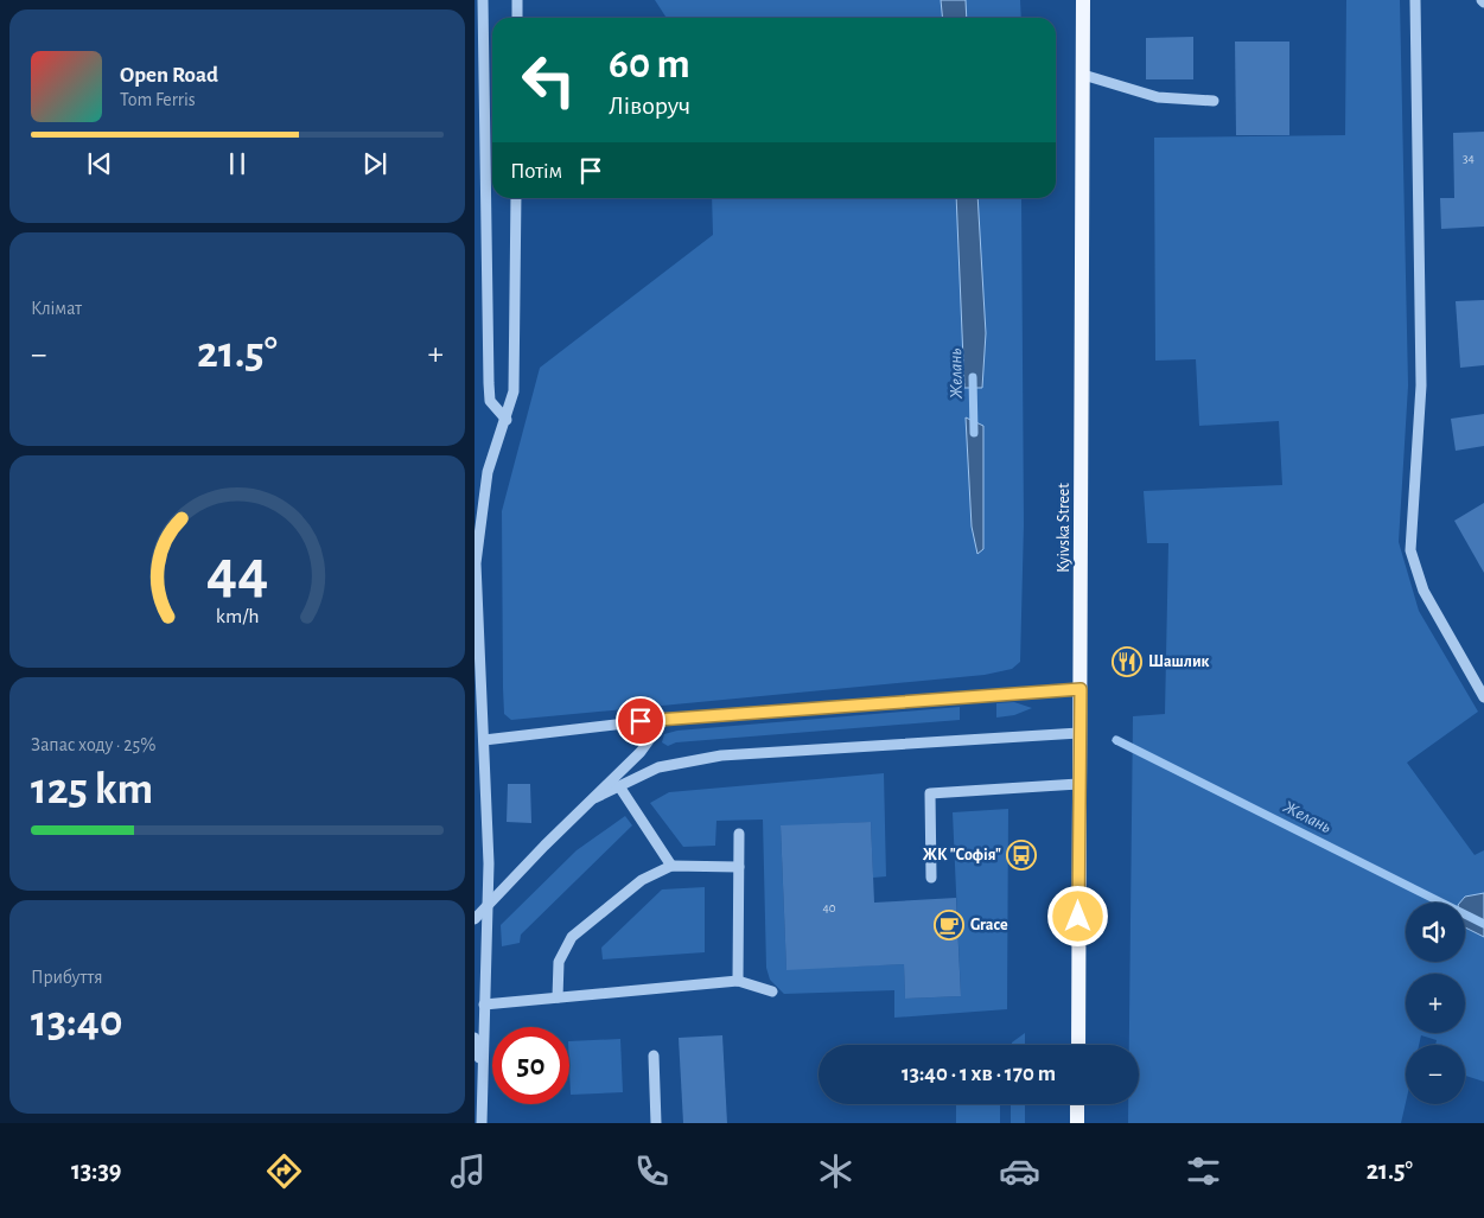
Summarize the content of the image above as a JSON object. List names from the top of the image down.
{
  "streets": {
    "main road": ["Kyivska Street"]
  },
  "water": ["Желань"],
  "places": {
    "restaurant": ["Шашлик"],
    "bus stop": ["ЖК \"Софія\""],
    "cafe": ["Grace"]
  },
  "house_numbers": ["34", "40"],
  "page": {
    "turn": ["60 m", "Ліворуч"],
    "song": ["Open Road", "Tom Ferris"],
    "then": "Потім",
    "tile": [
      "Клімат",
      ["Запас ходу · 25%", "125 km"],
      ["Прибуття", "13:40"]
    ],
    "heat": ["−", "21.5°", "+"],
    "map_buttons": ["+", "−"],
    "limit": "50",
    "trip": "13:40 · 1 хв · 170 m",
    "tabs": ["13:39", "21.5°"],
    "gauge": ["44", "km/h"]
  }
}
